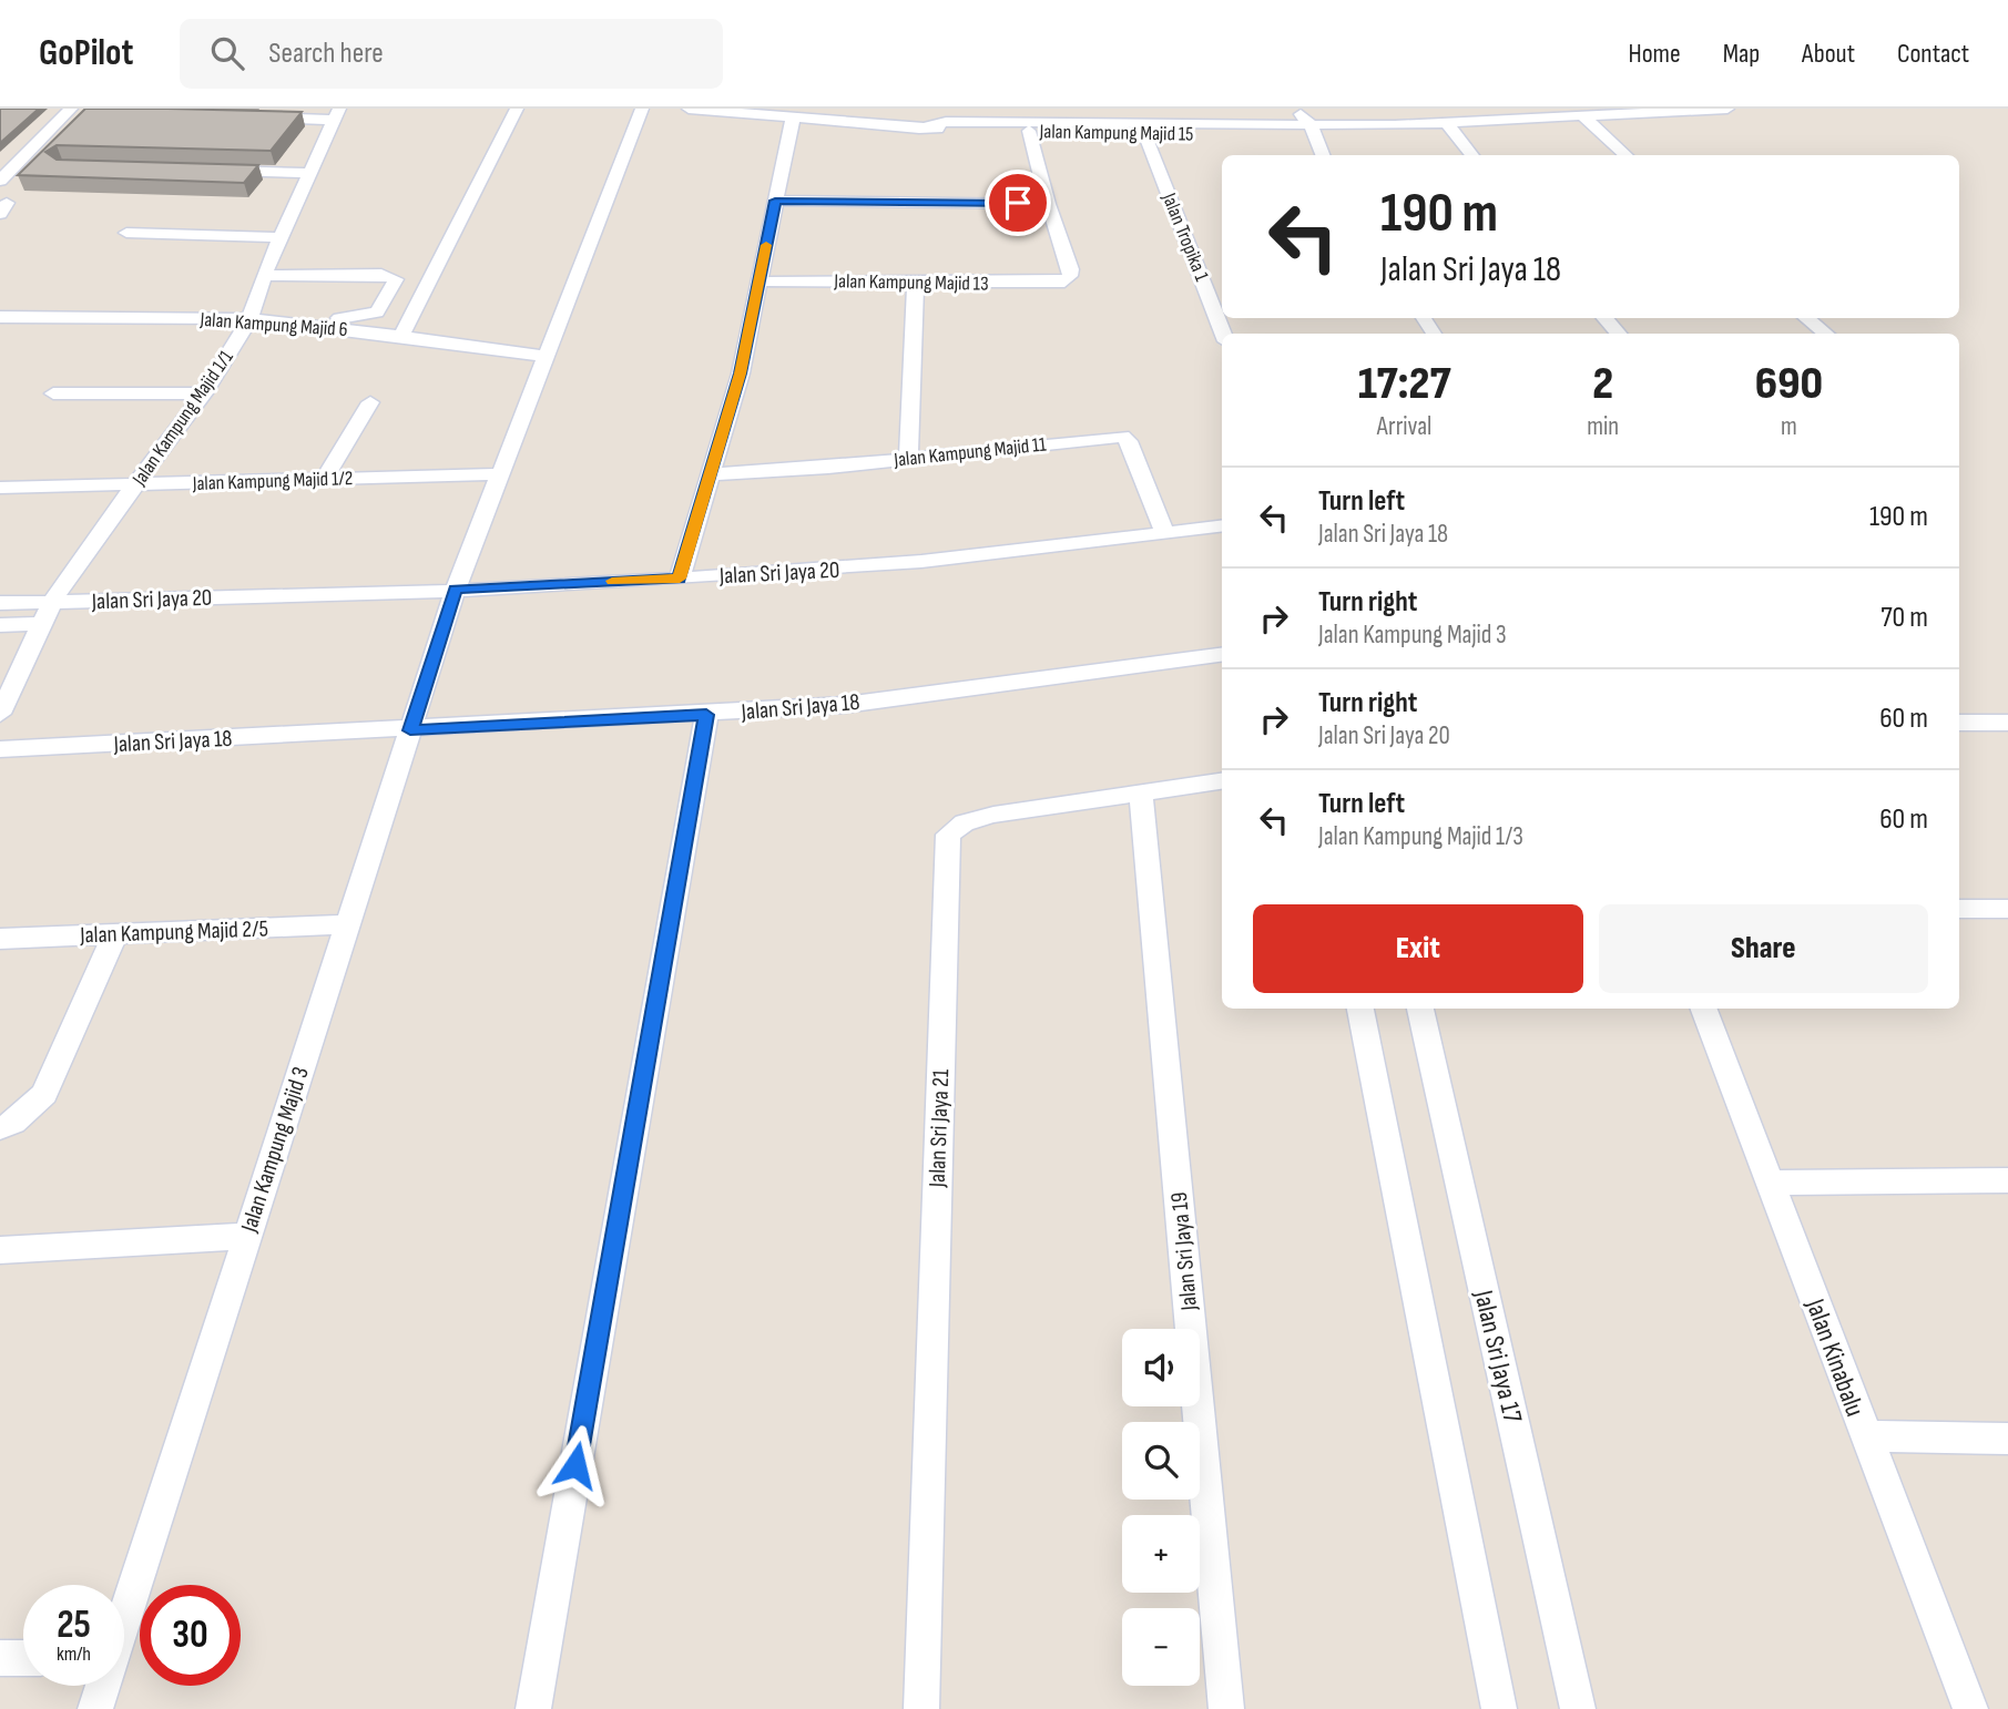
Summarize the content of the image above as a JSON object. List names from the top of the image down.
{
  "streets": {
    "street": [
      "Jalan Kampung Majid 15",
      "Jalan Tropika 1",
      "Jalan Kampung Majid 13",
      "Jalan Kampung Majid 6",
      "Jalan Kampung Majid 1/1",
      "Jalan Kampung Majid 11",
      "Jalan Kampung Majid 1/2",
      "Jalan Sri Jaya 20",
      "Jalan Sri Jaya 18",
      "Jalan Kampung Majid 2/5",
      "Jalan Sri Jaya 21",
      "Jalan Kampung Majid 3",
      "Jalan Sri Jaya 19",
      "Jalan Sri Jaya 17",
      "Jalan Kinabalu"
    ]
  },
  "crossings": [
    ["Jalan Kampung Majid 15", "Jalan Tropika 1"],
    ["Jalan Kampung Majid 6", "Jalan Kampung Majid 1/1"],
    ["Jalan Kampung Majid 1/1", "Jalan Kampung Majid 1/2"],
    ["Jalan Kampung Majid 1/1", "Jalan Sri Jaya 20"],
    ["Jalan Kampung Majid 11", "Jalan Sri Jaya 20"],
    ["Jalan Sri Jaya 20", "Jalan Kampung Majid 3"],
    ["Jalan Sri Jaya 18", "Jalan Kampung Majid 3"],
    ["Jalan Kampung Majid 2/5", "Jalan Kampung Majid 3"],
    ["Jalan Sri Jaya 21", "Jalan Sri Jaya 19"]
  ],
  "page": {
    "header": "GoPilot",
    "search": "Search here",
    "nav": [
      "Home",
      "Map",
      "About",
      "Contact"
    ],
    "turn": ["190 m", "Jalan Sri Jaya 18"],
    "eta": [
      "17:27",
      "Arrival",
      "2",
      "min",
      "690",
      "m"
    ],
    "list": [
      {
        "name": "Turn left",
        "note": "Jalan Sri Jaya 18",
        "value": "190 m"
      },
      {
        "name": "Turn right",
        "note": "Jalan Kampung Majid 3",
        "value": "70 m"
      },
      {
        "name": "Turn right",
        "note": "Jalan Sri Jaya 20",
        "value": "60 m"
      },
      {
        "name": "Turn left",
        "note": "Jalan Kampung Majid 1/3",
        "value": "60 m"
      }
    ],
    "buttons": ["Exit", "Share"],
    "map_buttons": ["+", "−"],
    "speed": "25 km/h",
    "limit": "30"
  }
}
